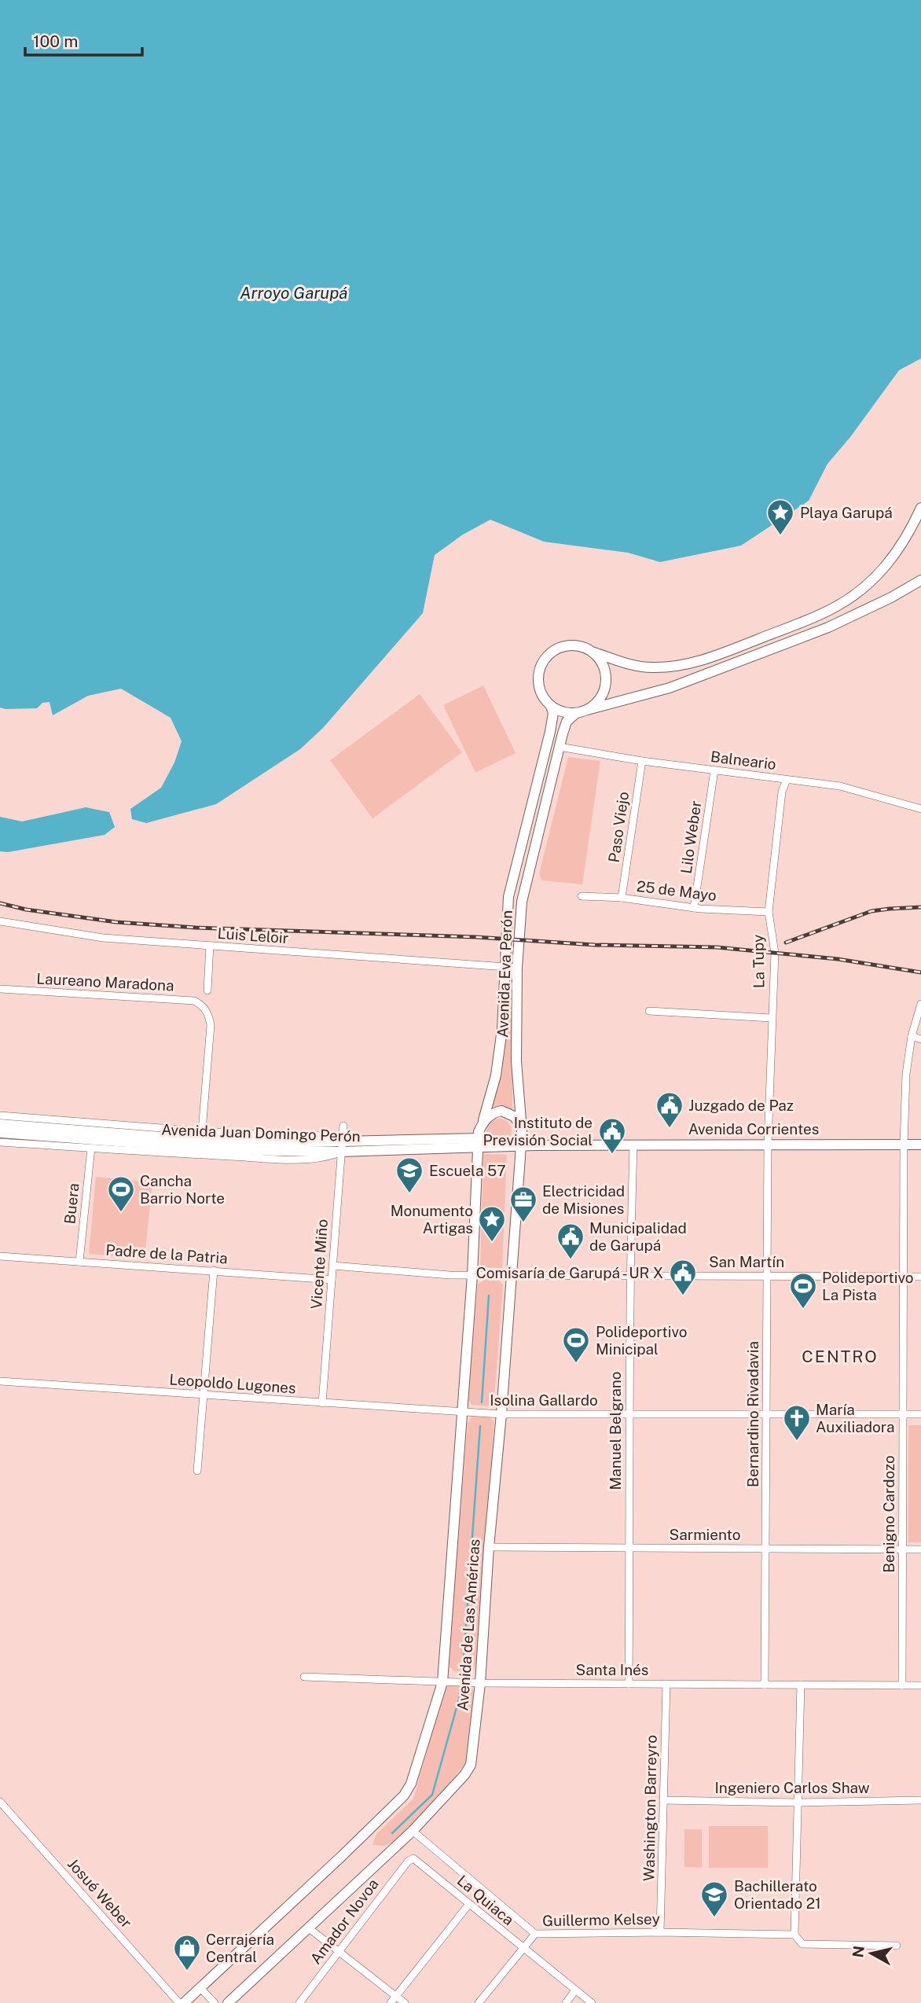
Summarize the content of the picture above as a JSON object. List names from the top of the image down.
{
  "streets": {
    "main road": [
      "Avenida Eva Perón",
      "Avenida Corrientes",
      "Avenida Juan Domingo Perón",
      "Avenida de Las Américas"
    ],
    "street": [
      "Balneario",
      "Paso Viejo",
      "Lilo Weber",
      "25 de Mayo",
      "Luis Leloir",
      "La Tupy",
      "Laureano Maradona",
      "Buera",
      "Padre de la Patria",
      "San Martín",
      "Vicente Miño",
      "Leopoldo Lugones",
      "Isolina Gallardo",
      "Bernardino Rivadavia",
      "Manuel Belgrano",
      "Benigno Cardozo",
      "Sarmiento",
      "Santa Inés",
      "Ingeniero Carlos Shaw",
      "Washington Barreyro",
      "Josué Weber",
      "La Quiaca",
      "Guillermo Kelsey",
      "Amador Novoa"
    ]
  },
  "crossings": [
    ["Balneario", "Paso Viejo"],
    ["Balneario", "Lilo Weber"],
    ["Balneario", "La Tupy"],
    ["Balneario", "Avenida Eva Perón"],
    ["Paso Viejo", "25 de Mayo"],
    ["Lilo Weber", "25 de Mayo"],
    ["25 de Mayo", "La Tupy"],
    ["Luis Leloir", "Avenida Eva Perón"],
    ["La Tupy", "Avenida Corrientes"],
    ["La Tupy", "Bernardino Rivadavia"],
    ["Avenida Eva Perón", "Avenida Corrientes"],
    ["Avenida Eva Perón", "Avenida Juan Domingo Perón"],
    ["Avenida Eva Perón", "Avenida de Las Américas"],
    ["Avenida Corrientes", "Avenida Juan Domingo Perón"],
    ["Avenida Corrientes", "Bernardino Rivadavia"],
    ["Avenida Corrientes", "Manuel Belgrano"],
    ["Avenida Corrientes", "Benigno Cardozo"],
    ["Avenida Corrientes", "Avenida de Las Américas"],
    ["Avenida Juan Domingo Perón", "Vicente Miño"],
    ["Avenida Juan Domingo Perón", "Avenida de Las Américas"],
    ["Buera", "Padre de la Patria"],
    ["Padre de la Patria", "Vicente Miño"],
    ["San Martín", "Bernardino Rivadavia"],
    ["San Martín", "Manuel Belgrano"],
    ["San Martín", "Benigno Cardozo"],
    ["San Martín", "Avenida de Las Américas"],
    ["Vicente Miño", "Leopoldo Lugones"],
    ["Leopoldo Lugones", "Isolina Gallardo"],
    ["Leopoldo Lugones", "Avenida de Las Américas"],
    ["Isolina Gallardo", "Bernardino Rivadavia"],
    ["Isolina Gallardo", "Manuel Belgrano"],
    ["Isolina Gallardo", "Benigno Cardozo"],
    ["Isolina Gallardo", "Avenida de Las Américas"],
    ["Bernardino Rivadavia", "Sarmiento"],
    ["Bernardino Rivadavia", "Santa Inés"],
    ["Manuel Belgrano", "Sarmiento"],
    ["Manuel Belgrano", "Santa Inés"],
    ["Benigno Cardozo", "Sarmiento"],
    ["Benigno Cardozo", "Santa Inés"],
    ["Sarmiento", "Avenida de Las Américas"],
    ["Avenida de Las Américas", "Santa Inés"],
    ["Avenida de Las Américas", "Guillermo Kelsey"],
    ["Santa Inés", "Washington Barreyro"],
    ["Ingeniero Carlos Shaw", "Washington Barreyro"],
    ["Washington Barreyro", "Guillermo Kelsey"],
    ["La Quiaca", "Amador Novoa"]
  ],
  "districts": ["CENTRO"],
  "water": ["Arroyo Garupá"],
  "places": {
    "place": ["Playa Garupá", "Monumento Artigas"],
    "public building": [
      "Juzgado de Paz",
      "Instituto de Previsión Social",
      "Municipalidad de Garupá",
      "Comisaría de Garupá - UR X"
    ],
    "school or university": ["Escuela 57", "Bachillerato Orientado 21"],
    "sports": ["Cancha Barrio Norte", "Polideportivo La Pista", "Polideportivo Minicipal"],
    "office": ["Electricidad de Misiones"],
    "church": ["María Auxiliadora"],
    "shop": ["Cerrajería Central"]
  },
  "scale_bar": "100 m",
  "north": "left"
}
